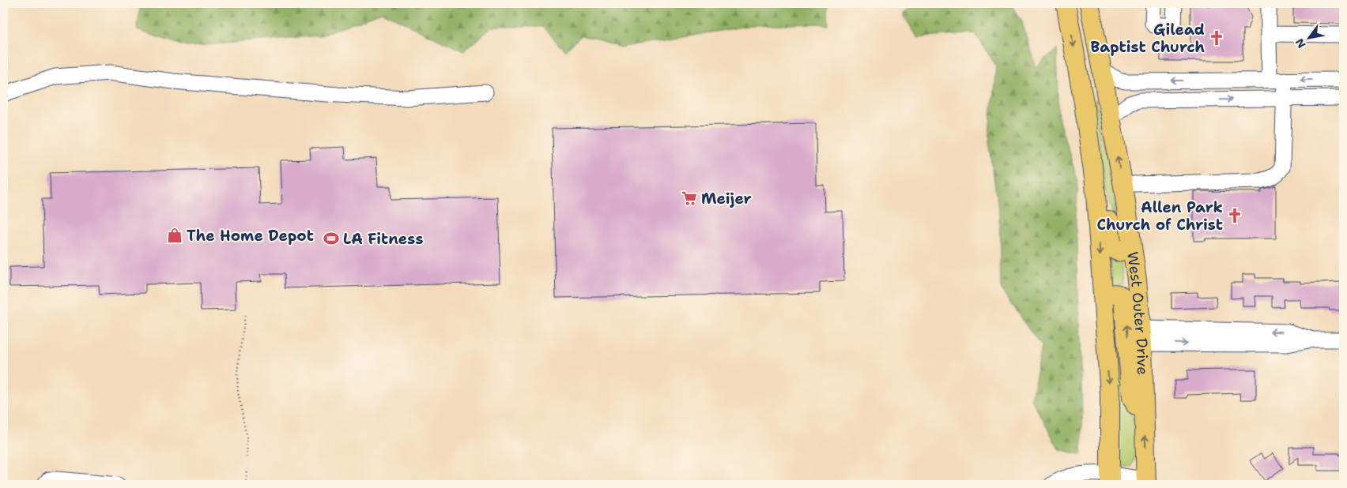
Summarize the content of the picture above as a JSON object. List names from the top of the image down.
{
  "streets": {
    "main road": ["West Outer Drive"]
  },
  "places": {
    "church": ["Gilead Baptist Church", "Allen Park Church of Christ"],
    "supermarket": ["Meijer"],
    "shop": ["The Home Depot"],
    "sports": ["LA Fitness"]
  },
  "north": "bottom left"
}
